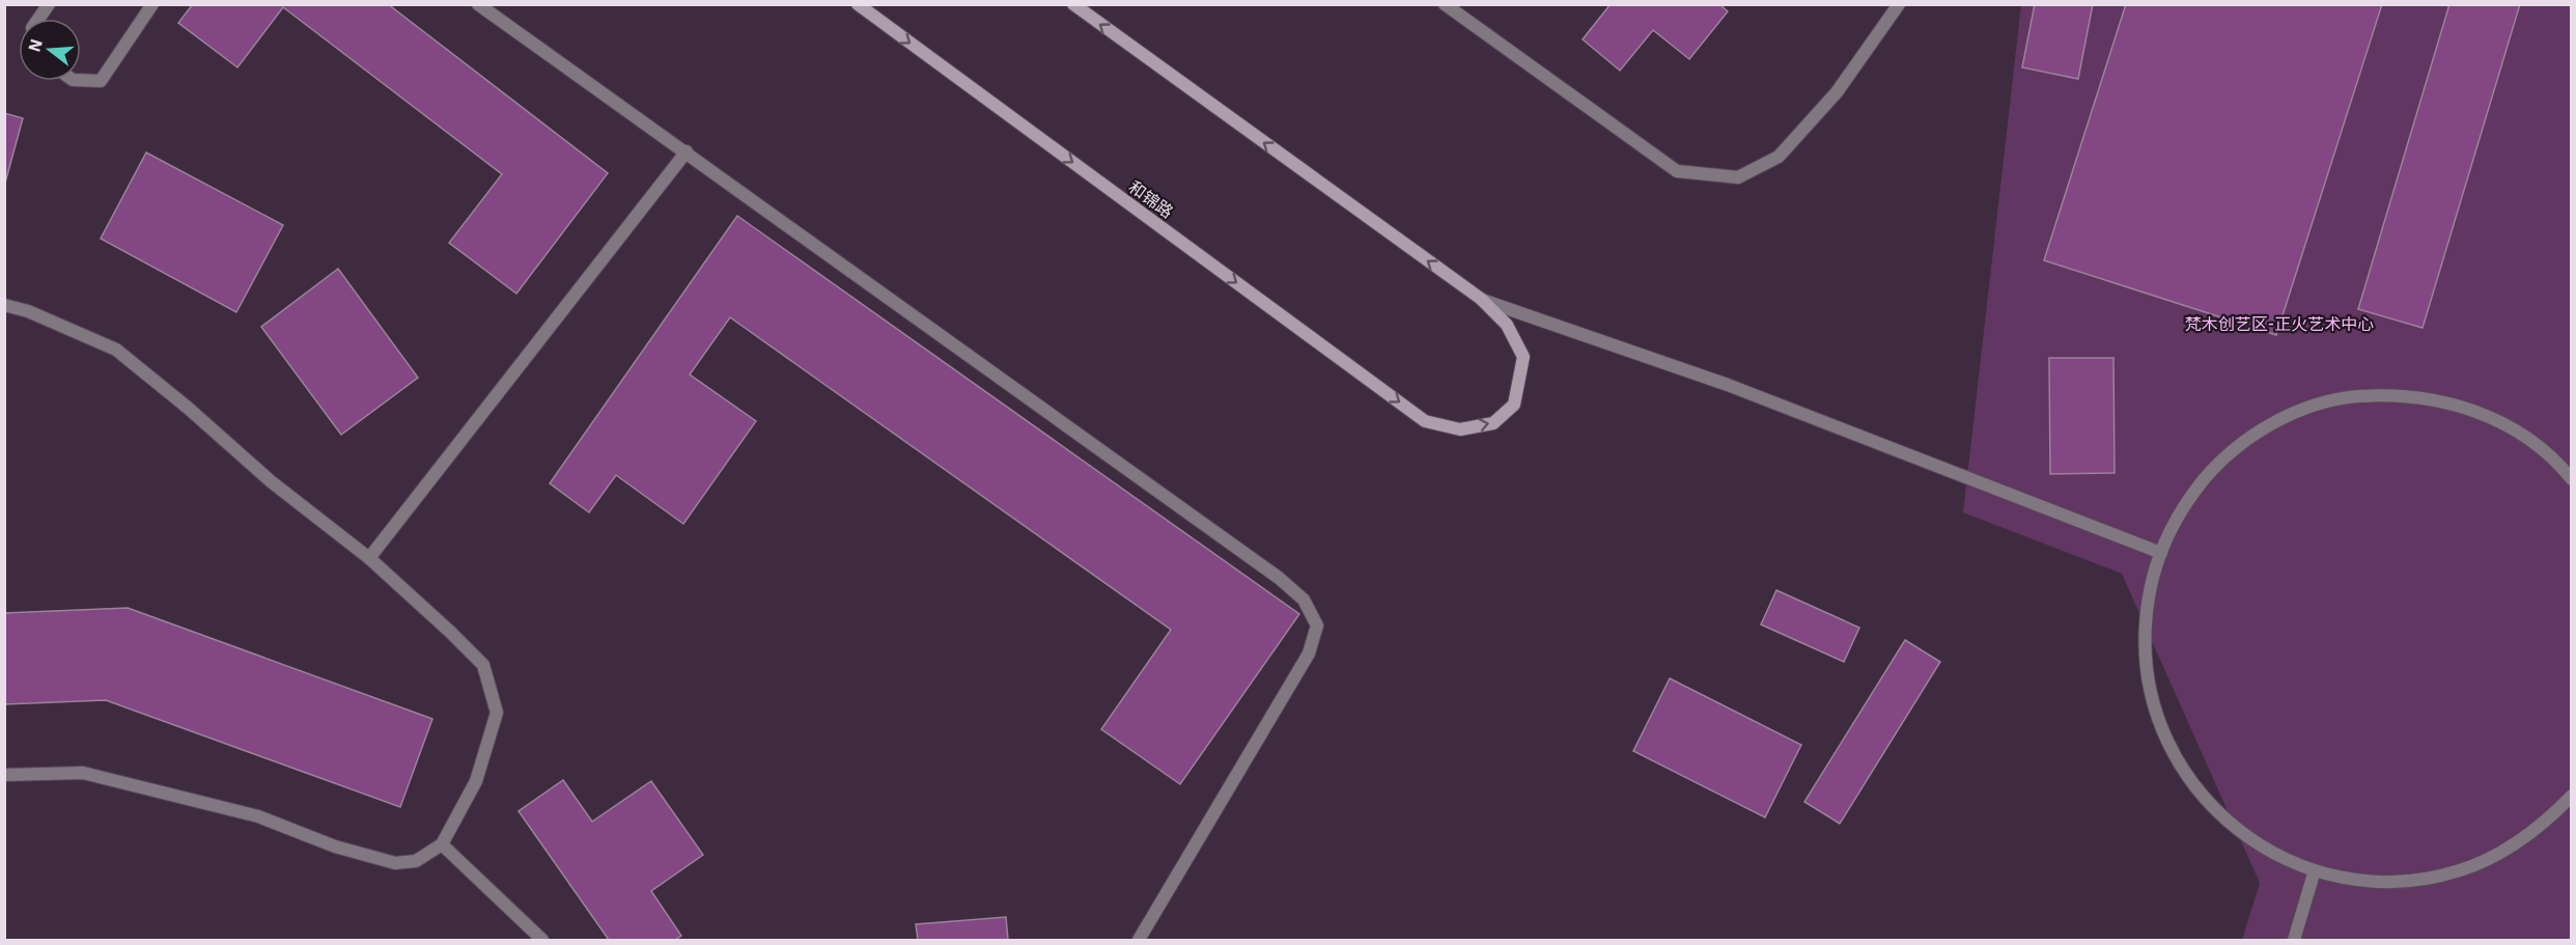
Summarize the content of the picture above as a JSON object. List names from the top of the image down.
{
  "streets": {
    "street": ["和锦路"]
  },
  "parks": ["梵木创艺区-正火艺术中心"],
  "north": "left"
}
